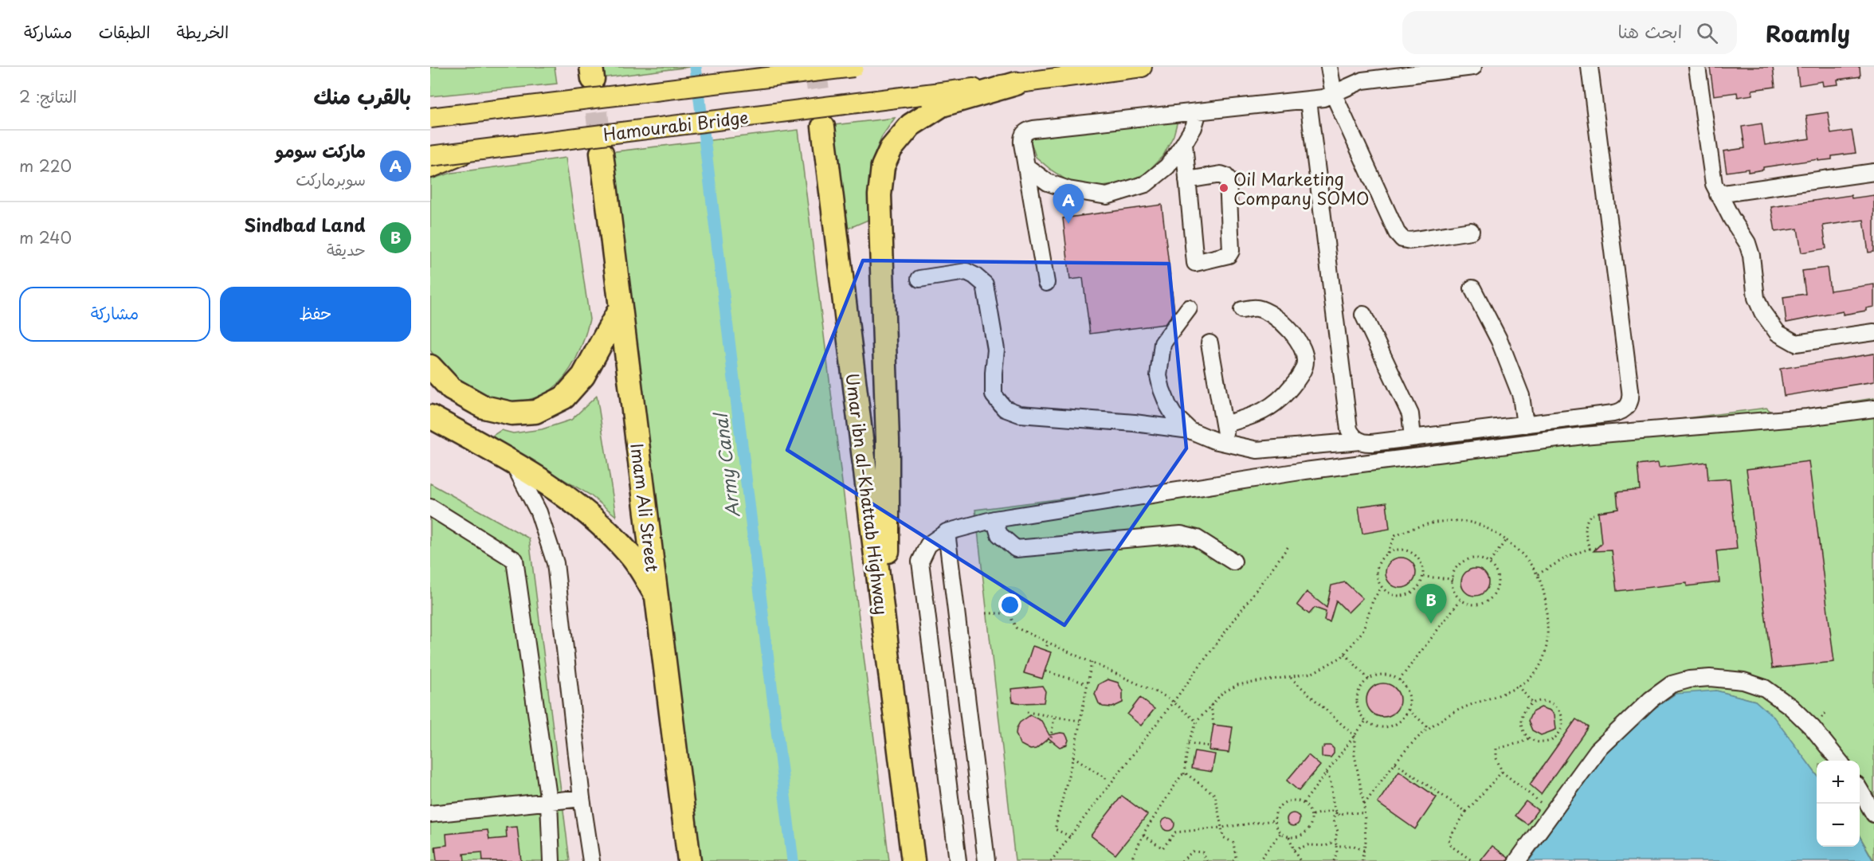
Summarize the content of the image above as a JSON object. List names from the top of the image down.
{
  "streets": {
    "highway": ["Umar ibn al-Khattab Highway", "Imam Ali Street"],
    "main road": ["Hamourabi Bridge"]
  },
  "water": ["Army Canal"],
  "places": ["Oil Marketing Company SOMO"],
  "page": {
    "header": "Roamly",
    "search": "ابحث هنا",
    "nav": ["الخريطة", "الطبقات", "مشاركة"],
    "heading": ["بالقرب منك", "النتائج: 2"],
    "list": [
      {
        "mark": "A",
        "name": "ماركت سومو",
        "note": "سوبرماركت",
        "value": "220 m"
      },
      {
        "mark": "B",
        "name": "Sindbad Land",
        "note": "حديقة",
        "value": "240 m"
      }
    ],
    "pins": ["A", "B"],
    "buttons": ["حفظ", "مشاركة"],
    "map_buttons": ["+", "−"]
  }
}
